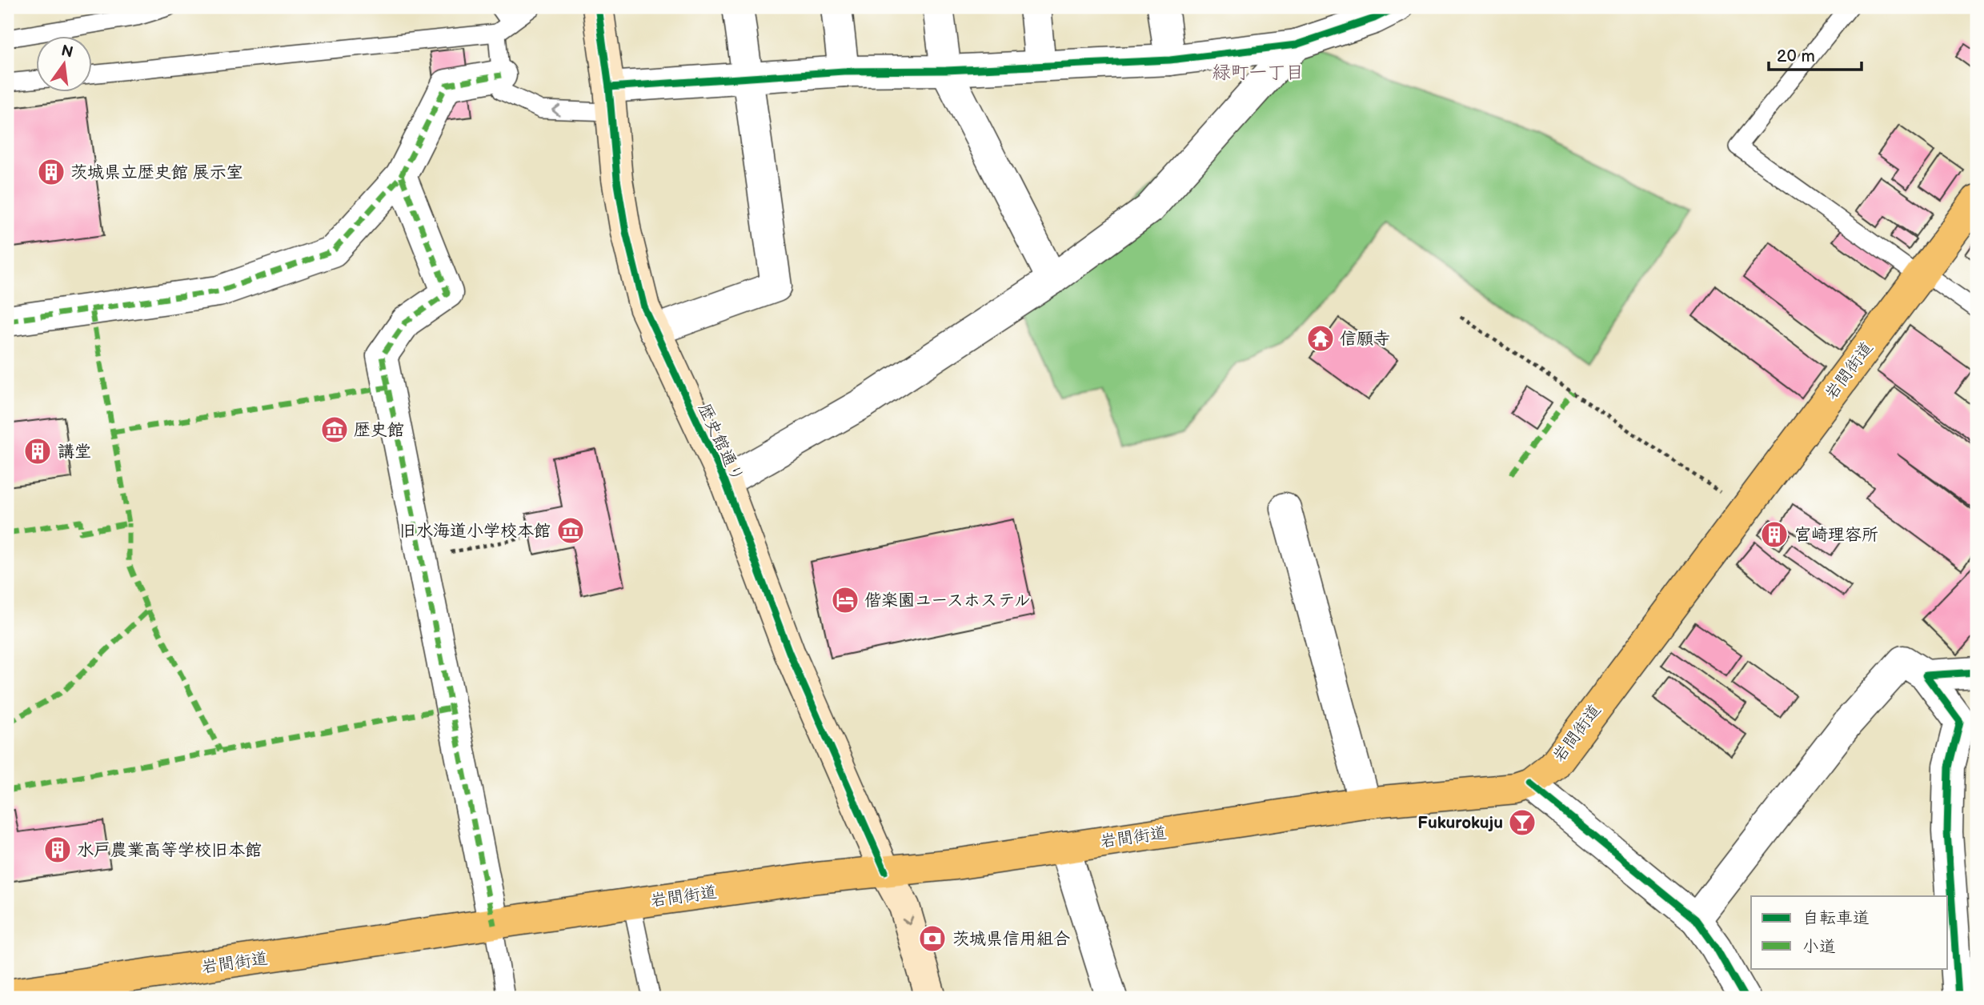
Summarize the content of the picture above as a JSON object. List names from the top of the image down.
{
  "streets": {
    "main road": ["岩間街道"],
    "street": ["歴史館通り"]
  },
  "crossings": [
    ["岩間街道", "歴史館通り"]
  ],
  "districts": ["緑町一丁目"],
  "places": {
    "building": [
      "茨城県立歴史館 展示室",
      "講堂",
      "宮崎理容所",
      "水戸農業高等学校旧本館"
    ],
    "temple": ["信願寺"],
    "museum": ["歴史館", "旧水海道小学校本館"],
    "hotel": ["偕楽園ユースホステル"],
    "bar": ["Fukurokuju"],
    "bank": ["茨城県信用組合"]
  },
  "legend": ["自転車道", "小道"],
  "scale_bar": "20 m",
  "north": "top"
}
